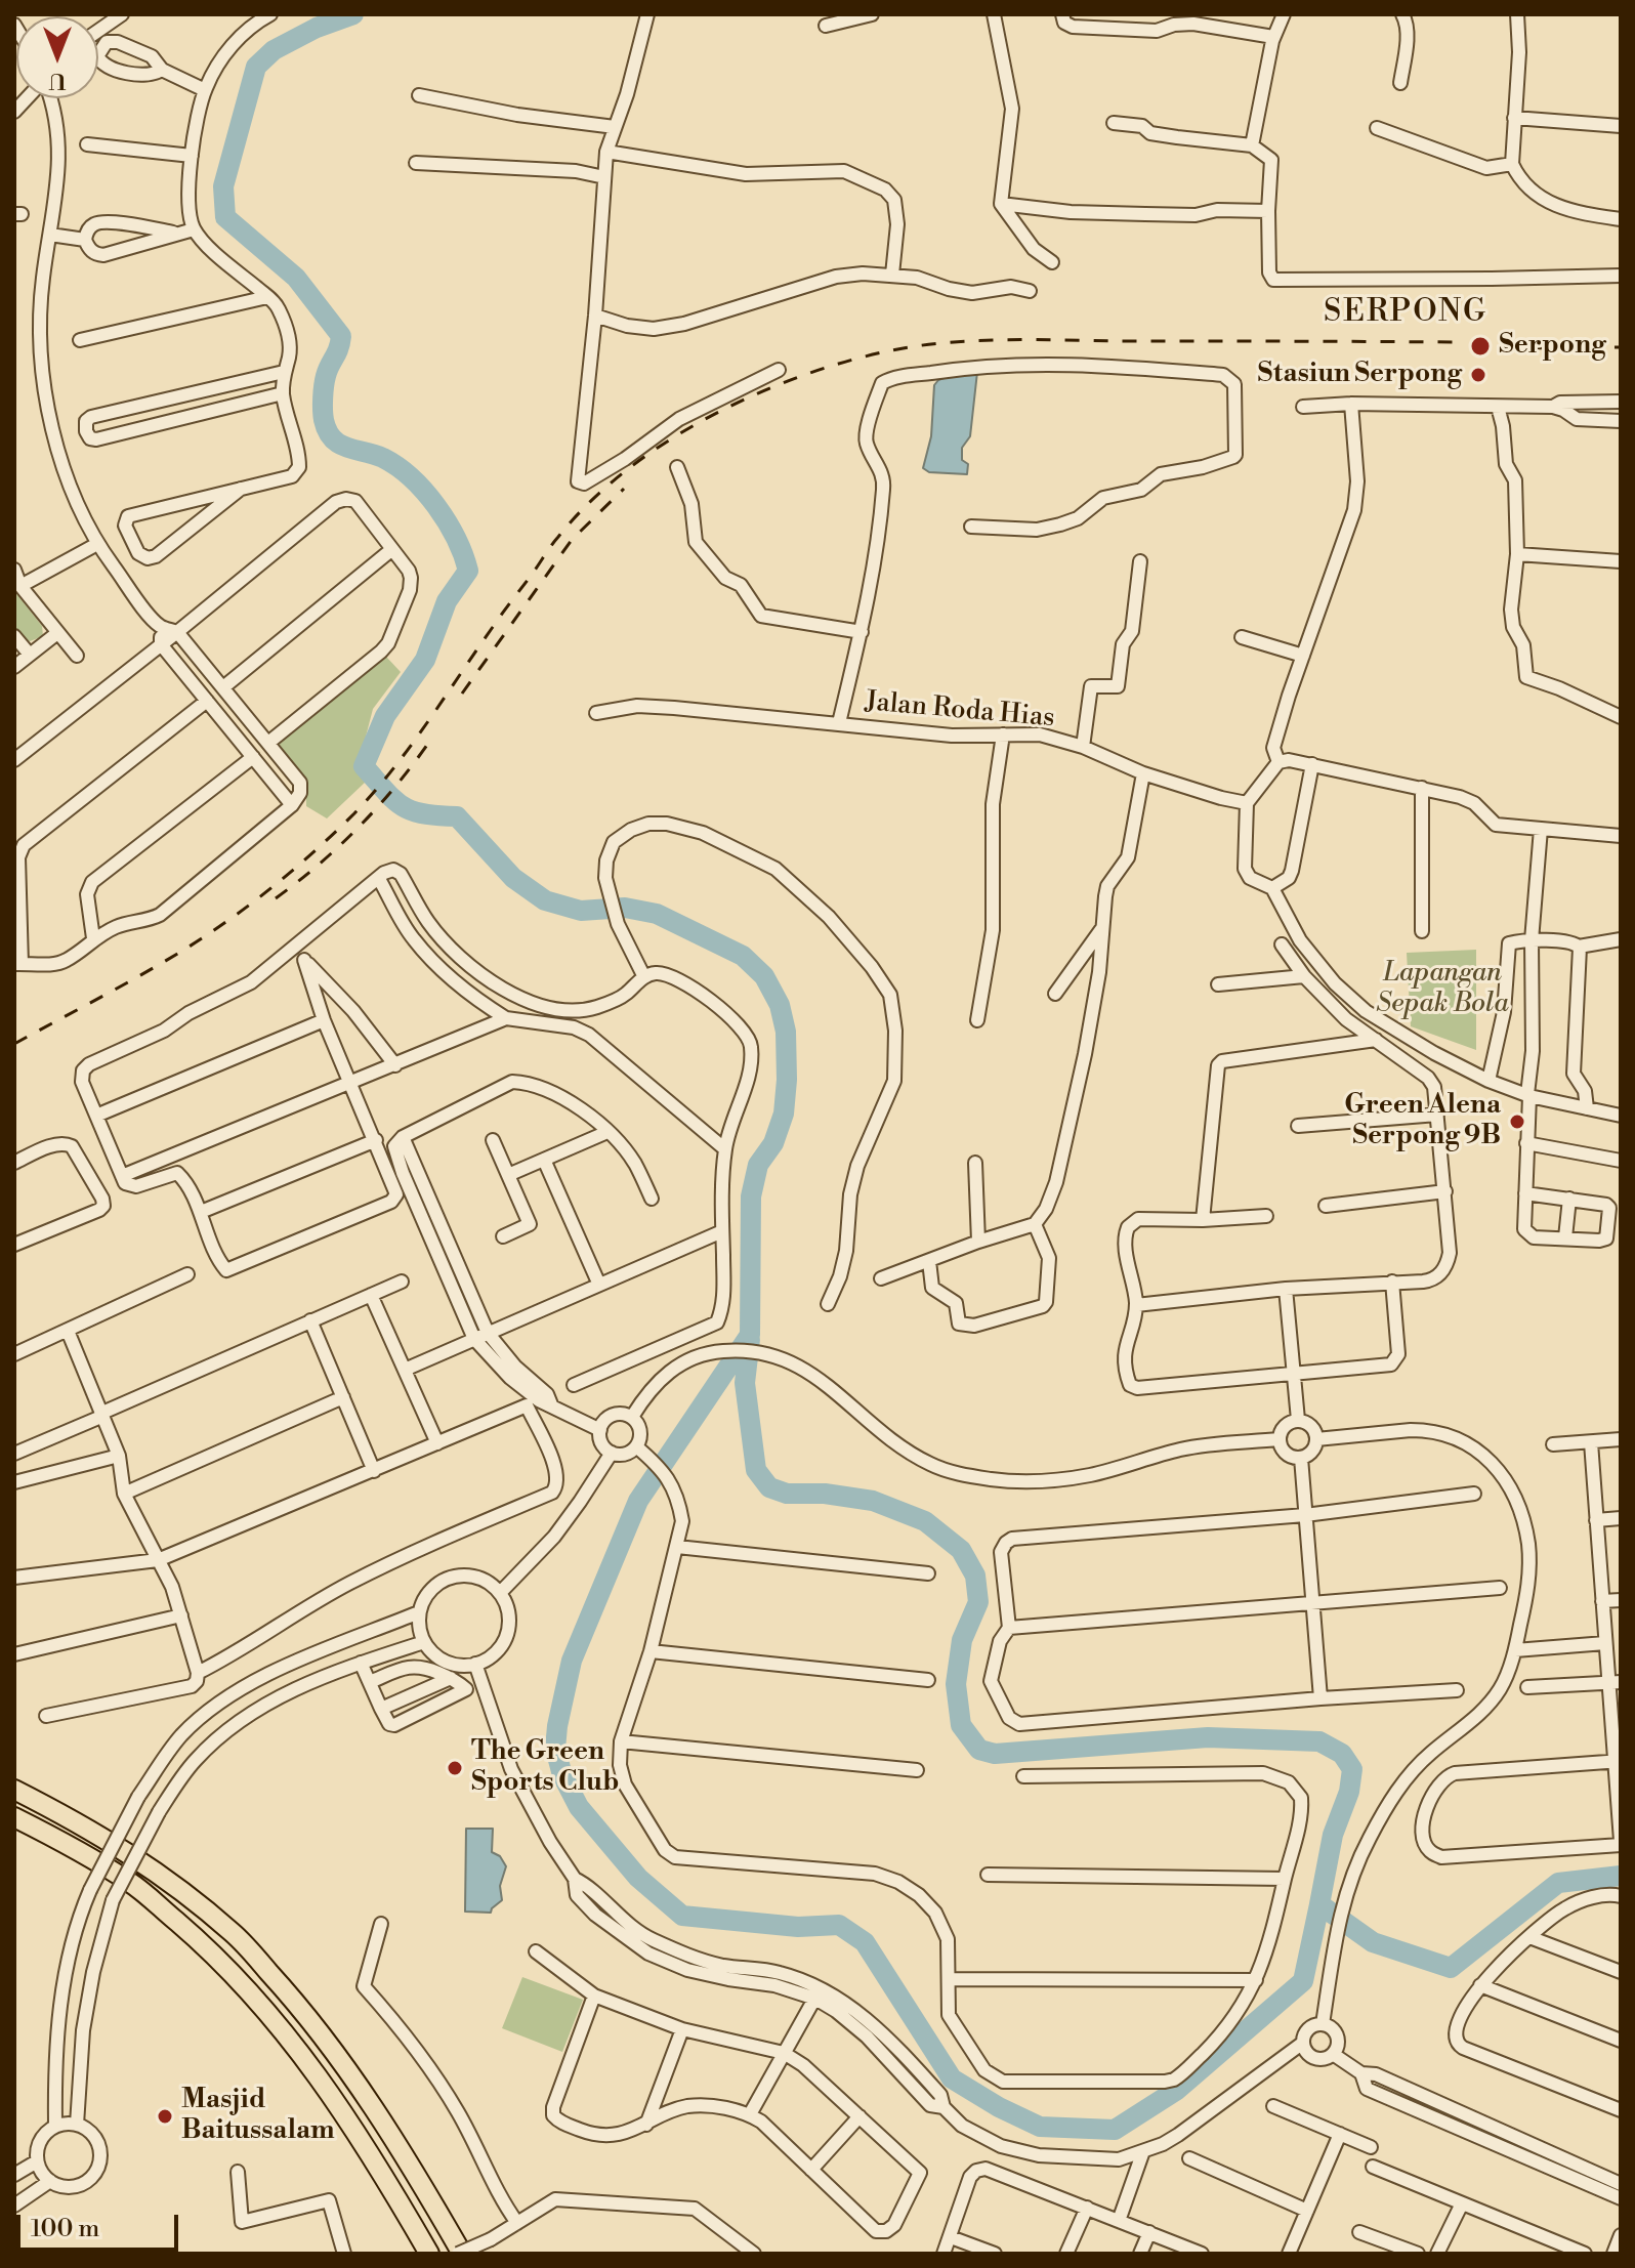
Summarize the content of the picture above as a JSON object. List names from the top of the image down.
{
  "streets": {
    "street": ["Jalan Roda Hias"]
  },
  "districts": ["SERPONG"],
  "parks": ["Lapangan Sepak Bola"],
  "places": [
    "Serpong",
    "Stasiun Serpong",
    "Green Alena Serpong 9B",
    "The Green Sports Club",
    "Masjid Baitussalam"
  ],
  "scale_bar": "100 m",
  "north": "bottom"
}
